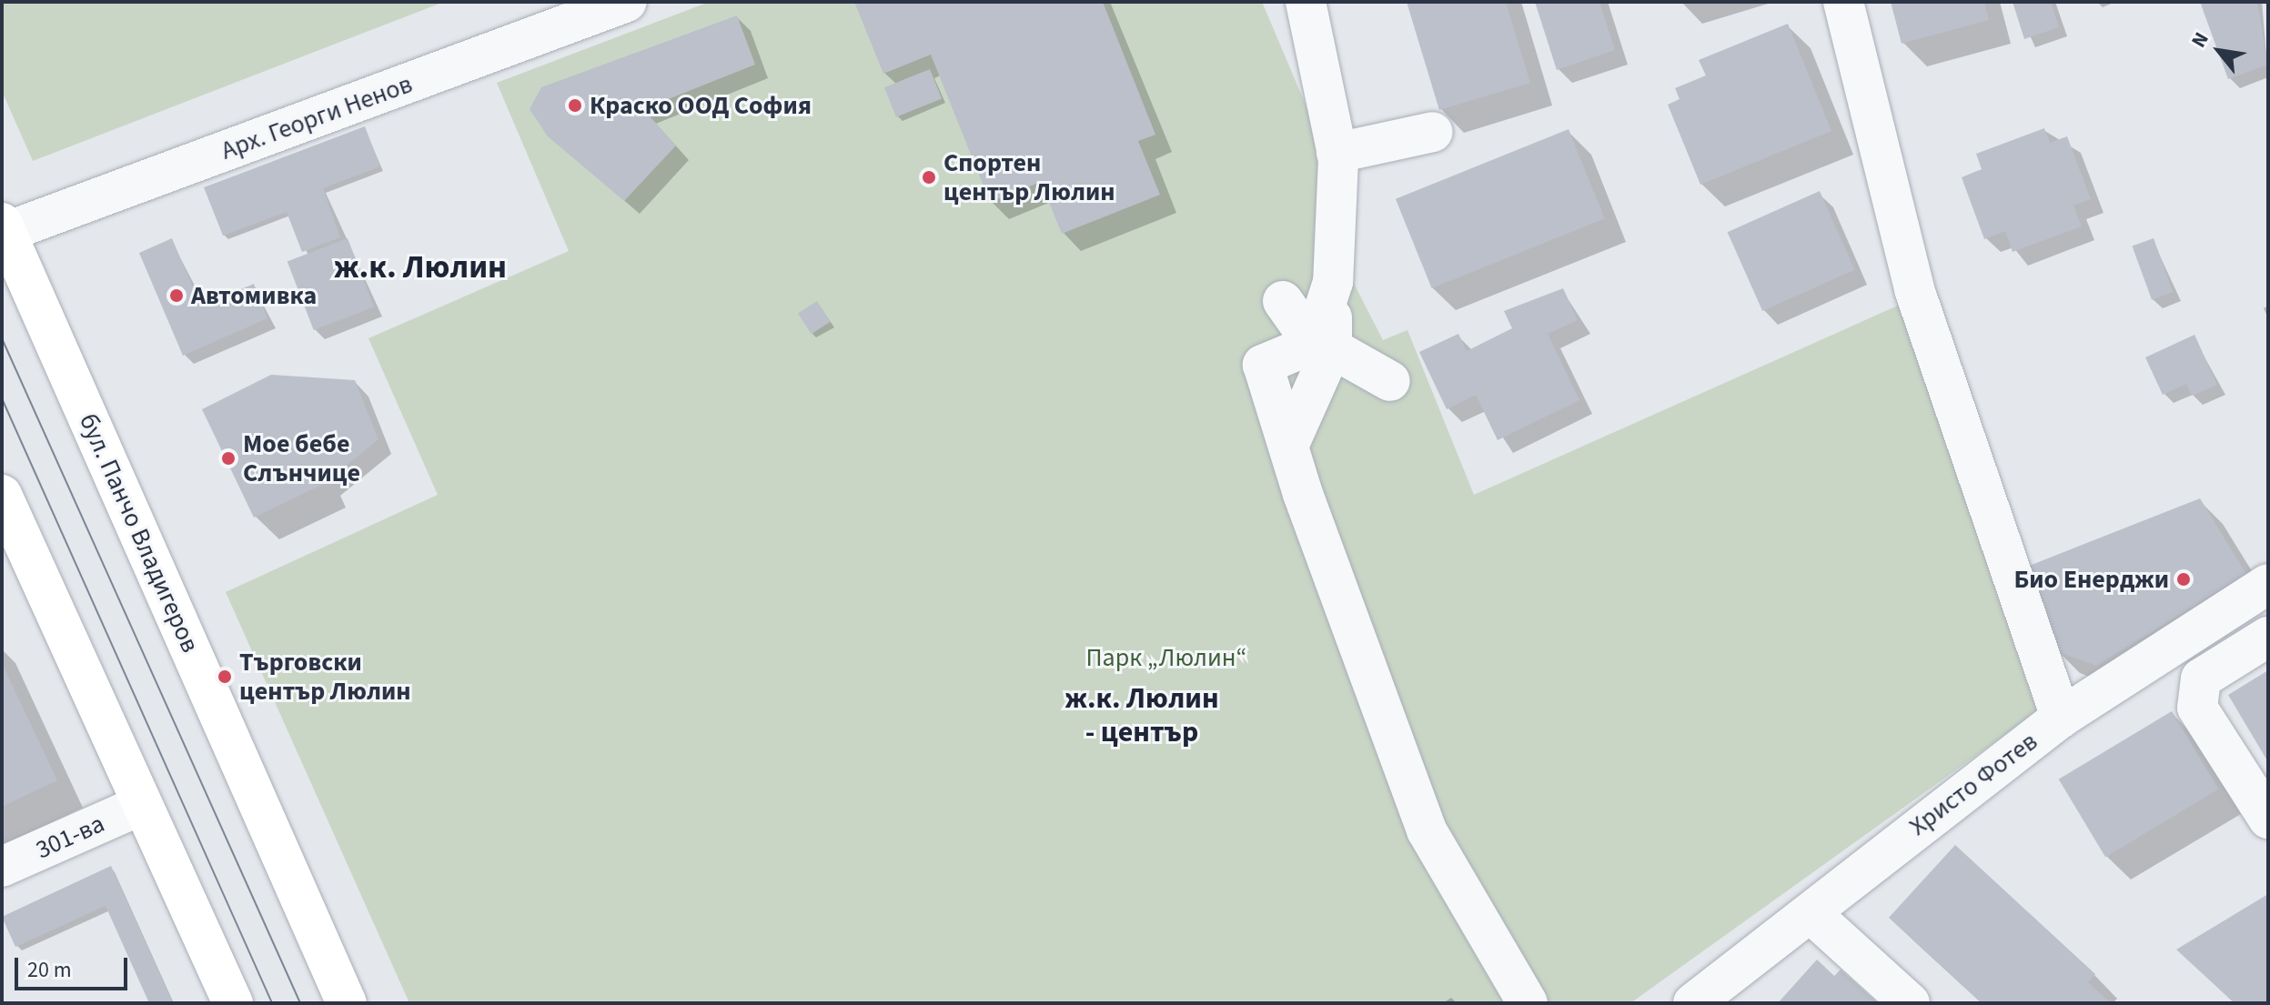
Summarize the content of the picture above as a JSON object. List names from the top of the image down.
{
  "streets": {
    "main road": ["бул. Панчо Владигеров"],
    "street": ["Арх. Георги Ненов", "Христо Фотев", "301-ва"]
  },
  "crossings": [
    ["Арх. Георги Ненов", "бул. Панчо Владигеров"]
  ],
  "districts": ["ж.к. Люлин", "ж.к. Люлин - център"],
  "parks": ["Парк „Люлин“"],
  "places": [
    "Краско ООД София",
    "Спортен център Люлин",
    "Автомивка",
    "Мое бебе Слънчице",
    "Био Енерджи",
    "Търговски център Люлин"
  ],
  "scale_bar": "20 m",
  "north": "top left"
}
